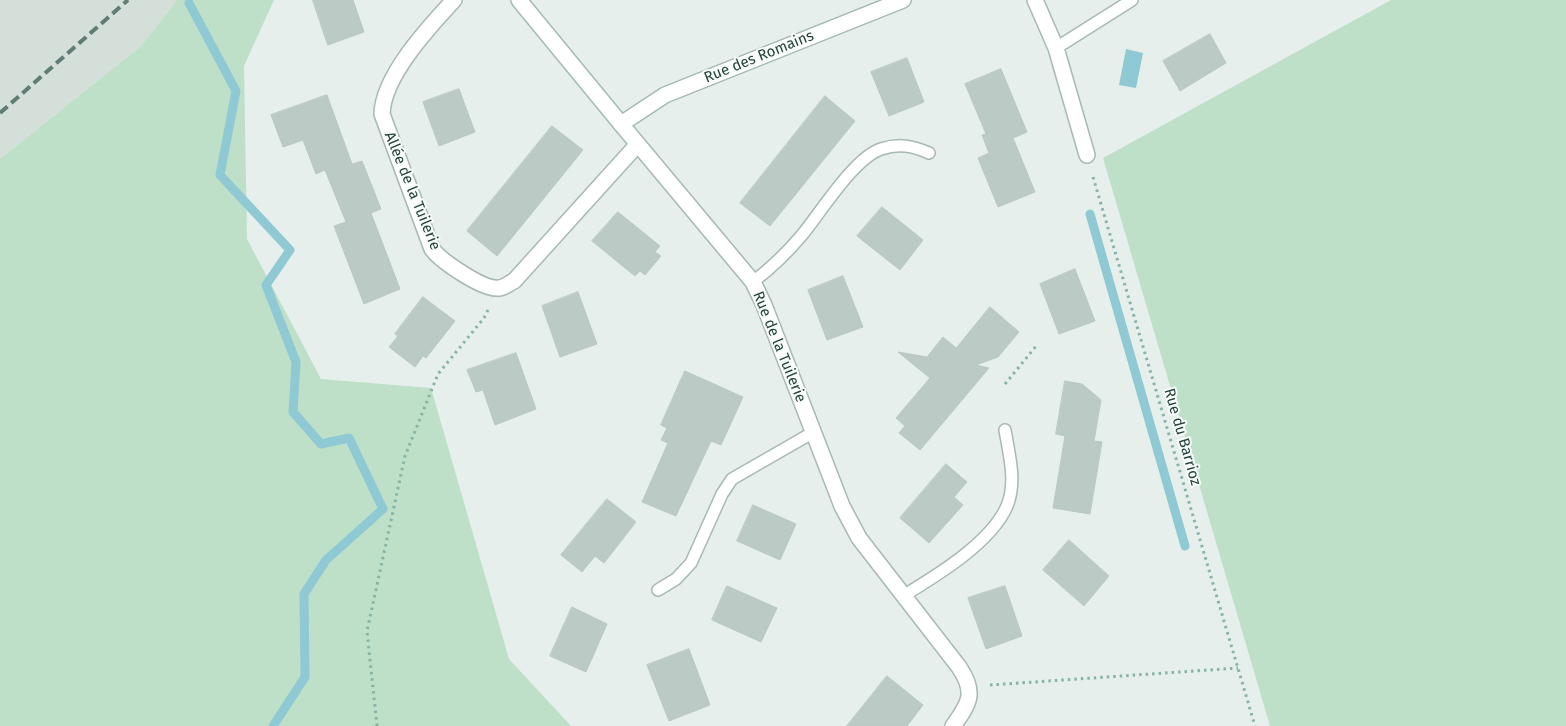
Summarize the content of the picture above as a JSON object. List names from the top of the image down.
{
  "streets": {
    "street": ["Rue des Romains", "Allée de la Tuilerie", "Rue de la Tuilerie"],
    "path": ["Rue du Barrioz"]
  },
  "crossings": [
    ["Rue des Romains", "Rue de la Tuilerie"]
  ]
}
